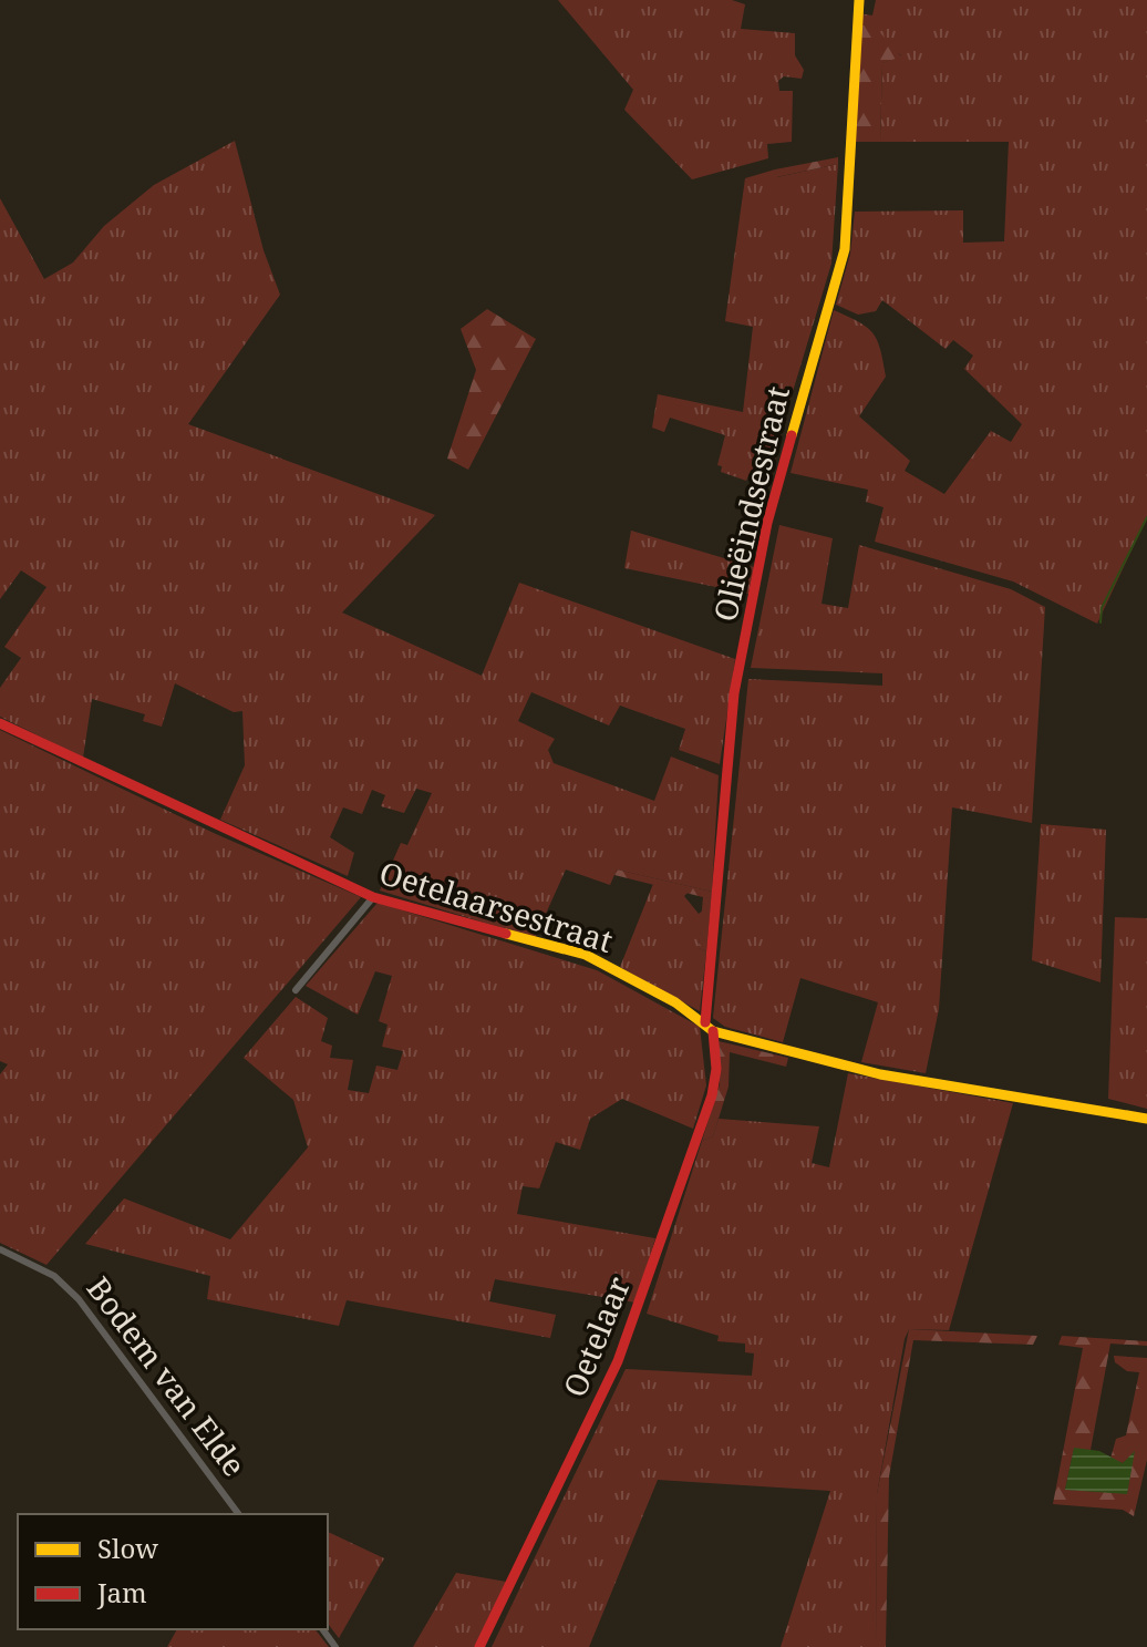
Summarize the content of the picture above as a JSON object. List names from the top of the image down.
{
  "streets": {
    "street": [
      "Olieëindsestraat",
      "Oetelaarsestraat",
      "Oetelaar",
      "Bodem van Elde"
    ]
  },
  "crossings": [
    ["Olieëindsestraat", "Oetelaarsestraat"],
    ["Oetelaarsestraat", "Oetelaar"]
  ],
  "legend": ["Slow", "Jam"]
}
